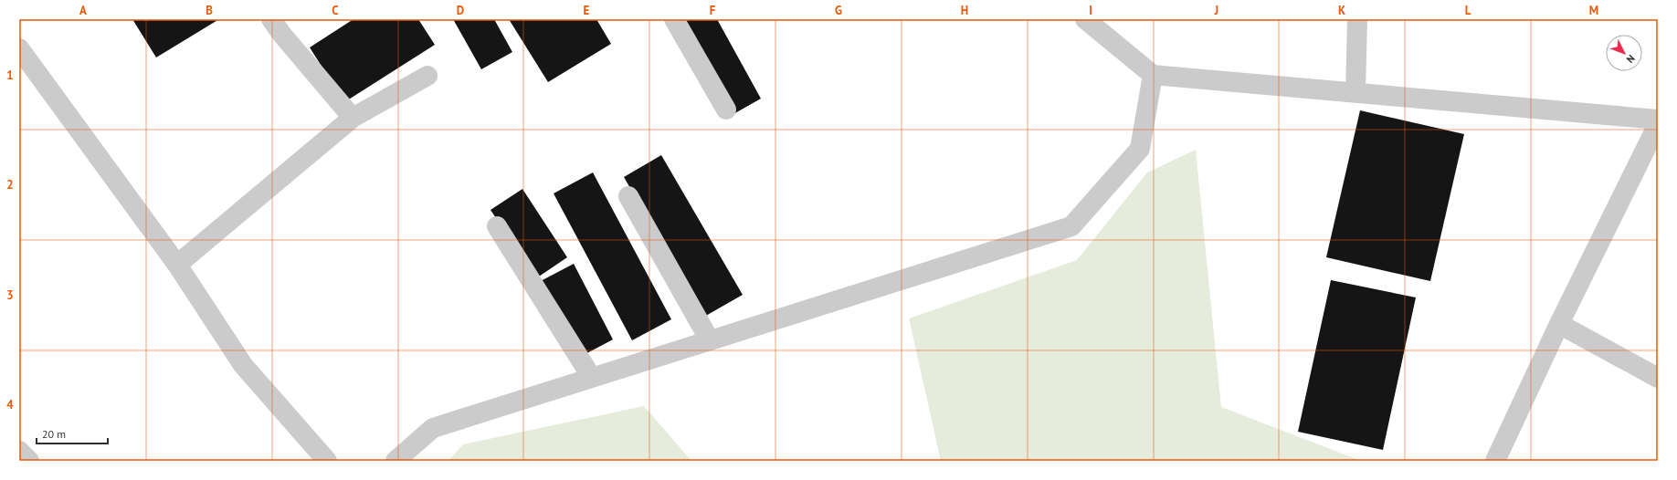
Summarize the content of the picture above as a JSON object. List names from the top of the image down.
{
  "scale_bar": "20 m",
  "north": "bottom right",
  "grid": {
    "columns": [
      "A",
      "B",
      "C",
      "D",
      "E",
      "F",
      "G",
      "H",
      "I",
      "J",
      "K",
      "L",
      "M"
    ],
    "rows": [
      "1",
      "2",
      "3",
      "4"
    ]
  }
}
